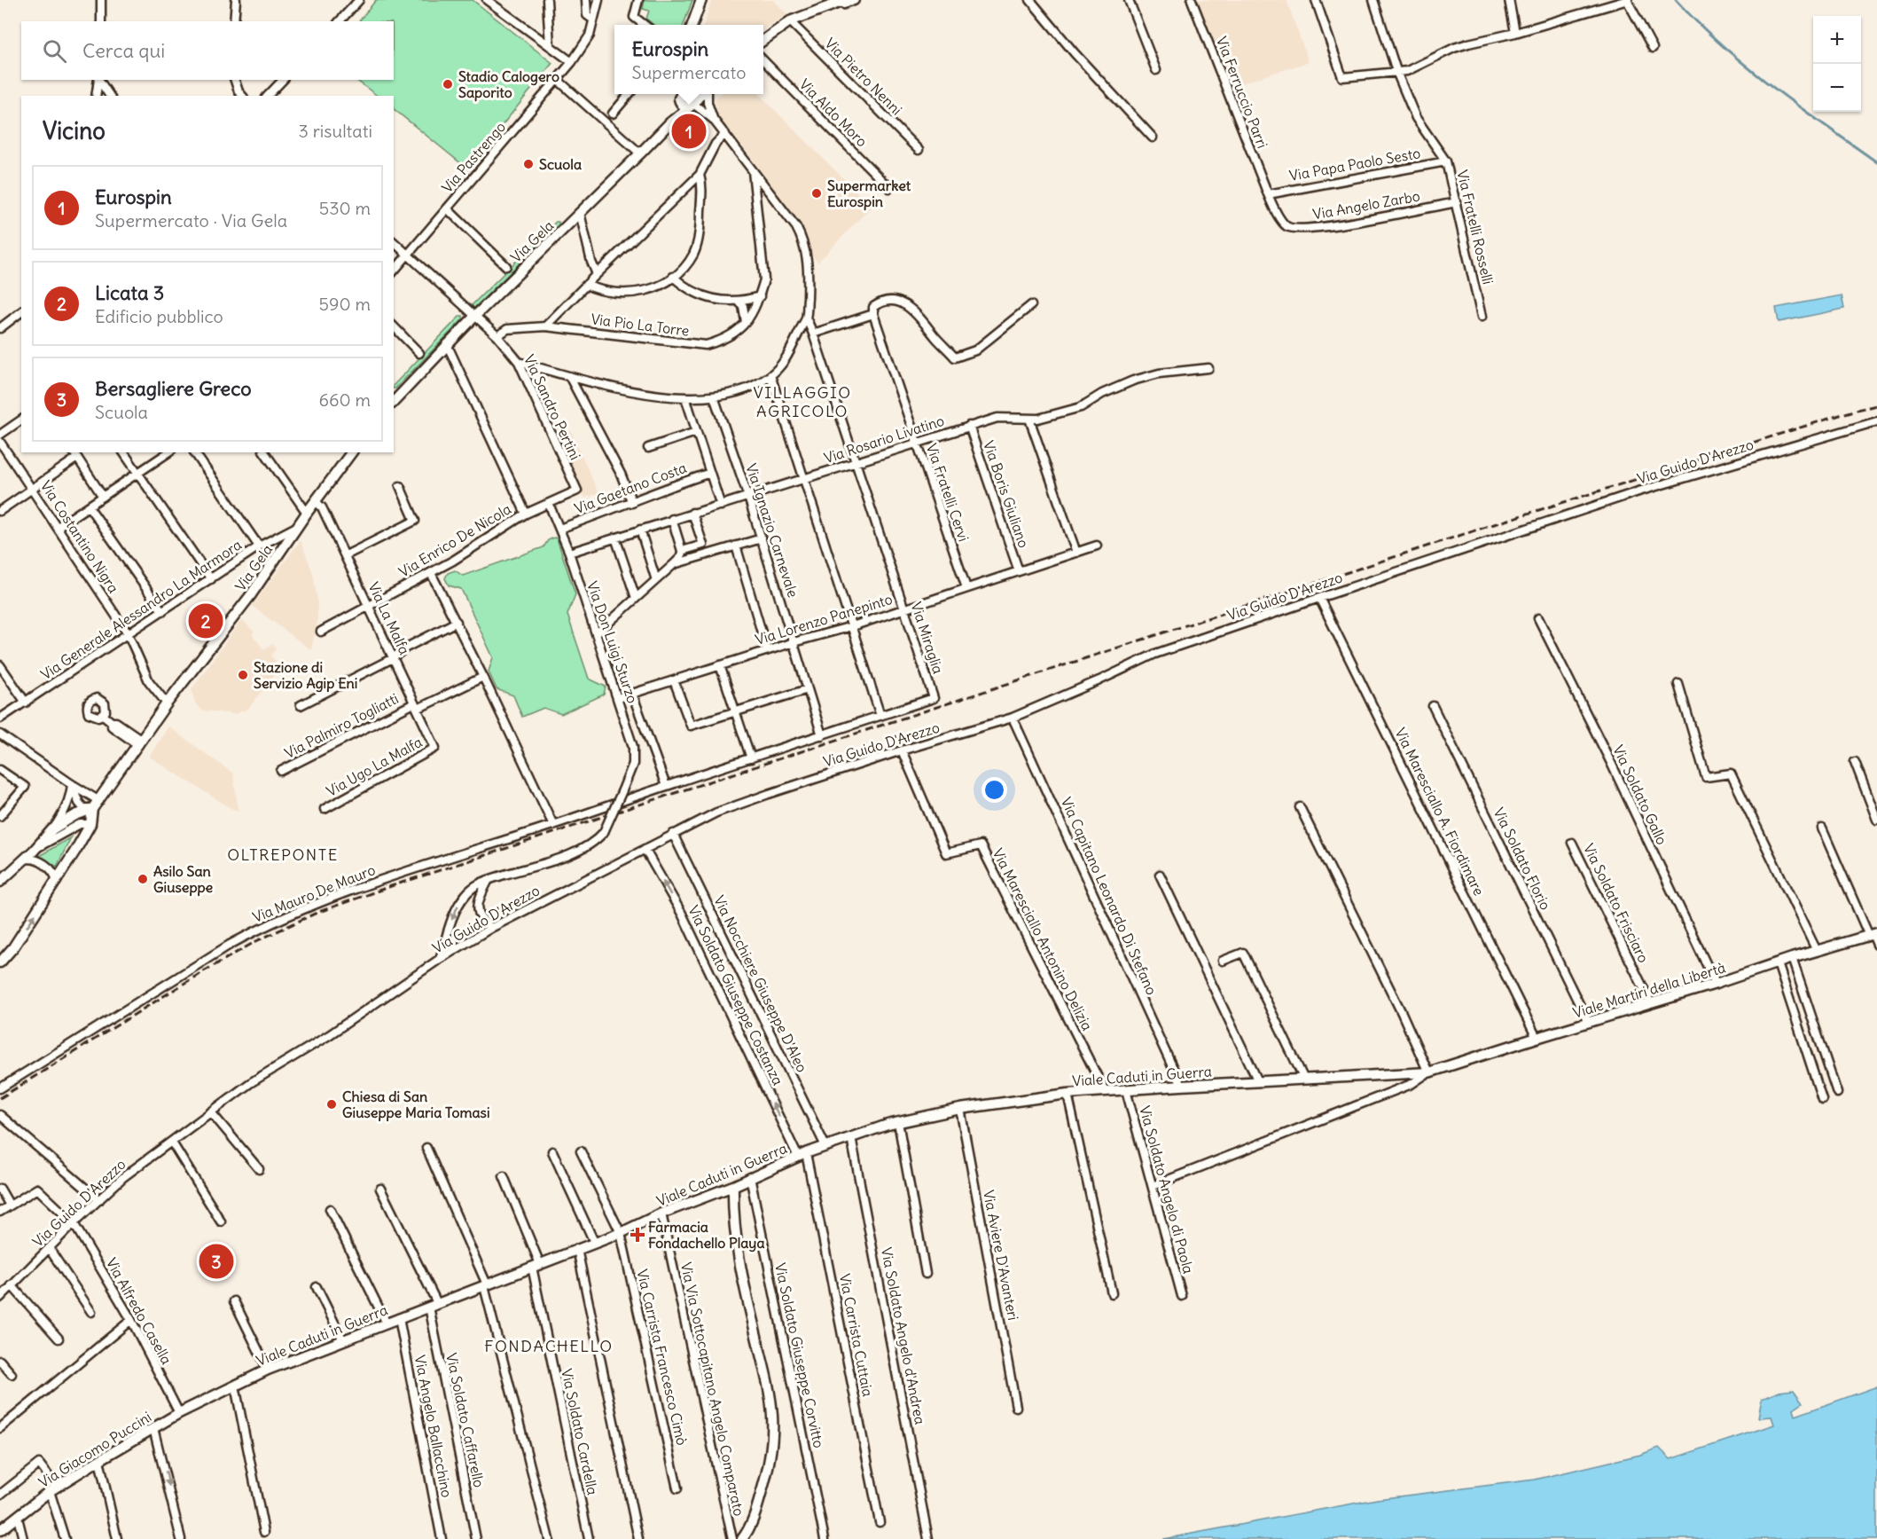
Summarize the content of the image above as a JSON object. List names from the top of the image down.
{
  "streets": {
    "street": [
      "Via Pietro Nenni",
      "Via Ferruccio Parri",
      "Via Aldo Moro",
      "Via Pastrengo",
      "Via Papa Paolo Sesto",
      "Via Angelo Zarbo",
      "Via Fratelli Rosselli",
      "Via Gela",
      "Via Pio La Torre",
      "Via Sandro Pertini",
      "Via Rosario Livatino",
      "Via Guido D'Arezzo",
      "Via Gaetano Costa",
      "Via Fratelli Cervi",
      "Via Boris Giuliano",
      "Via Ignazio Carnevale",
      "Via Costantino Nigra",
      "Via Enrico De Nicola",
      "Via Generale Alessandro La Marmora",
      "Via La Malfa",
      "Via Lorenzo Panepinto",
      "Via Miraglia",
      "Via Don Luigi Sturzo",
      "Via Palmiro Togliatti",
      "Via Ugo La Malfa",
      "Via Soldato Gallo",
      "Via Maresciallo A. Fiordimare",
      "Via Soldato Florio",
      "Via Mauro De Mauro",
      "Via Capitano Leonardo Di Stefano",
      "Via Soldato Frisciaro",
      "Via Maresciallo Antonino Delizia",
      "Via Nocchiere Giuseppe D'Aleo",
      "Viale Martiri della Libertà",
      "Via Soldato Giuseppe Costanza",
      "Viale Caduti in Guerra",
      "Via Soldato Angelo di Paola",
      "Via Aviere D'Avanteri",
      "Via Alfredo Casella",
      "Via Carrista Cuttaia",
      "Via Soldato Angelo d'Andrea",
      "Via Soldato Giuseppe Corvitto",
      "Via Carrista Francesco Cimò",
      "Via Via Sottocapitano Angelo Comparato",
      "Via Soldato Caffarello",
      "Via Angelo Ballacchino",
      "Via Soldato Cardella",
      "Via Giacomo Puccini"
    ]
  },
  "crossings": [
    ["Via Ferruccio Parri", "Via Papa Paolo Sesto"],
    ["Via Ferruccio Parri", "Via Angelo Zarbo"],
    ["Via Pastrengo", "Via Sandro Pertini"],
    ["Via Papa Paolo Sesto", "Via Angelo Zarbo"],
    ["Via Papa Paolo Sesto", "Via Fratelli Rosselli"],
    ["Via Angelo Zarbo", "Via Fratelli Rosselli"],
    ["Via Gela", "Via Sandro Pertini"],
    ["Via Gela", "Via Costantino Nigra"],
    ["Via Gela", "Via Generale Alessandro La Marmora"],
    ["Via Gela", "Via La Malfa"],
    ["Via Pio La Torre", "Via Sandro Pertini"],
    ["Via Sandro Pertini", "Via Enrico De Nicola"],
    ["Via Rosario Livatino", "Via Fratelli Cervi"],
    ["Via Rosario Livatino", "Via Boris Giuliano"],
    ["Via Rosario Livatino", "Via Ignazio Carnevale"],
    ["Via Rosario Livatino", "Via Miraglia"],
    ["Via Rosario Livatino", "Via Don Luigi Sturzo"],
    ["Via Guido D'Arezzo", "Via Maresciallo A. Fiordimare"],
    ["Via Guido D'Arezzo", "Via Capitano Leonardo Di Stefano"],
    ["Via Guido D'Arezzo", "Via Maresciallo Antonino Delizia"],
    ["Via Guido D'Arezzo", "Via Nocchiere Giuseppe D'Aleo"],
    ["Via Guido D'Arezzo", "Via Soldato Giuseppe Costanza"],
    ["Via Guido D'Arezzo", "Via Alfredo Casella"],
    ["Via Gaetano Costa", "Via Don Luigi Sturzo"],
    ["Via Fratelli Cervi", "Via Lorenzo Panepinto"],
    ["Via Boris Giuliano", "Via Lorenzo Panepinto"],
    ["Via Ignazio Carnevale", "Via Lorenzo Panepinto"],
    ["Via Ignazio Carnevale", "Via Miraglia"],
    ["Via Costantino Nigra", "Via Generale Alessandro La Marmora"],
    ["Via Enrico De Nicola", "Via La Malfa"],
    ["Via Enrico De Nicola", "Via Don Luigi Sturzo"],
    ["Via La Malfa", "Via Palmiro Togliatti"],
    ["Via La Malfa", "Via Ugo La Malfa"],
    ["Via Lorenzo Panepinto", "Via Miraglia"],
    ["Via Lorenzo Panepinto", "Via Don Luigi Sturzo"],
    ["Via Miraglia", "Via Mauro De Mauro"],
    ["Via Soldato Gallo", "Viale Martiri della Libertà"],
    ["Via Maresciallo A. Fiordimare", "Viale Martiri della Libertà"],
    ["Via Soldato Florio", "Viale Martiri della Libertà"],
    ["Via Capitano Leonardo Di Stefano", "Viale Caduti in Guerra"],
    ["Via Soldato Frisciaro", "Viale Martiri della Libertà"],
    ["Via Maresciallo Antonino Delizia", "Viale Caduti in Guerra"],
    ["Via Nocchiere Giuseppe D'Aleo", "Viale Caduti in Guerra"],
    ["Viale Martiri della Libertà", "Viale Caduti in Guerra"],
    ["Via Soldato Giuseppe Costanza", "Viale Caduti in Guerra"],
    ["Via Soldato Giuseppe Costanza", "Via Carrista Cuttaia"],
    ["Viale Caduti in Guerra", "Via Soldato Angelo di Paola"],
    ["Viale Caduti in Guerra", "Via Aviere D'Avanteri"],
    ["Viale Caduti in Guerra", "Via Alfredo Casella"],
    ["Viale Caduti in Guerra", "Via Carrista Cuttaia"],
    ["Viale Caduti in Guerra", "Via Soldato Angelo d'Andrea"],
    ["Viale Caduti in Guerra", "Via Soldato Giuseppe Corvitto"],
    ["Viale Caduti in Guerra", "Via Carrista Francesco Cimò"],
    ["Viale Caduti in Guerra", "Via Via Sottocapitano Angelo Comparato"],
    ["Viale Caduti in Guerra", "Via Soldato Caffarello"],
    ["Viale Caduti in Guerra", "Via Angelo Ballacchino"],
    ["Viale Caduti in Guerra", "Via Soldato Cardella"],
    ["Viale Caduti in Guerra", "Via Giacomo Puccini"],
    ["Via Alfredo Casella", "Via Giacomo Puccini"]
  ],
  "one_way": ["Via Soldato Giuseppe Costanza"],
  "districts": ["VILLAGGIO AGRICOLO", "OLTREPONTE", "FONDACHELLO"],
  "places": {
    "other": [
      "Stadio Calogero Saporito",
      "Scuola",
      "Supermarket Eurospin",
      "Stazione di Servizio Agip Eni",
      "Asilo San Giuseppe",
      "Chiesa di San Giuseppe Maria Tomasi"
    ],
    "health": ["Farmacia Fondachello Playa"]
  },
  "page": {
    "map_buttons": ["+", "−"],
    "search": "Cerca qui",
    "popup": ["Eurospin", "Supermercato"],
    "heading": ["Vicino", "3 risultati"],
    "pins": ["1", "2", "3"],
    "list": [
      {
        "mark": "1",
        "name": "Eurospin",
        "note": "Supermercato · Via Gela",
        "value": "530 m"
      },
      {
        "mark": "2",
        "name": "Licata 3",
        "note": "Edificio pubblico",
        "value": "590 m"
      },
      {
        "mark": "3",
        "name": "Bersagliere Greco",
        "note": "Scuola",
        "value": "660 m"
      }
    ]
  }
}
